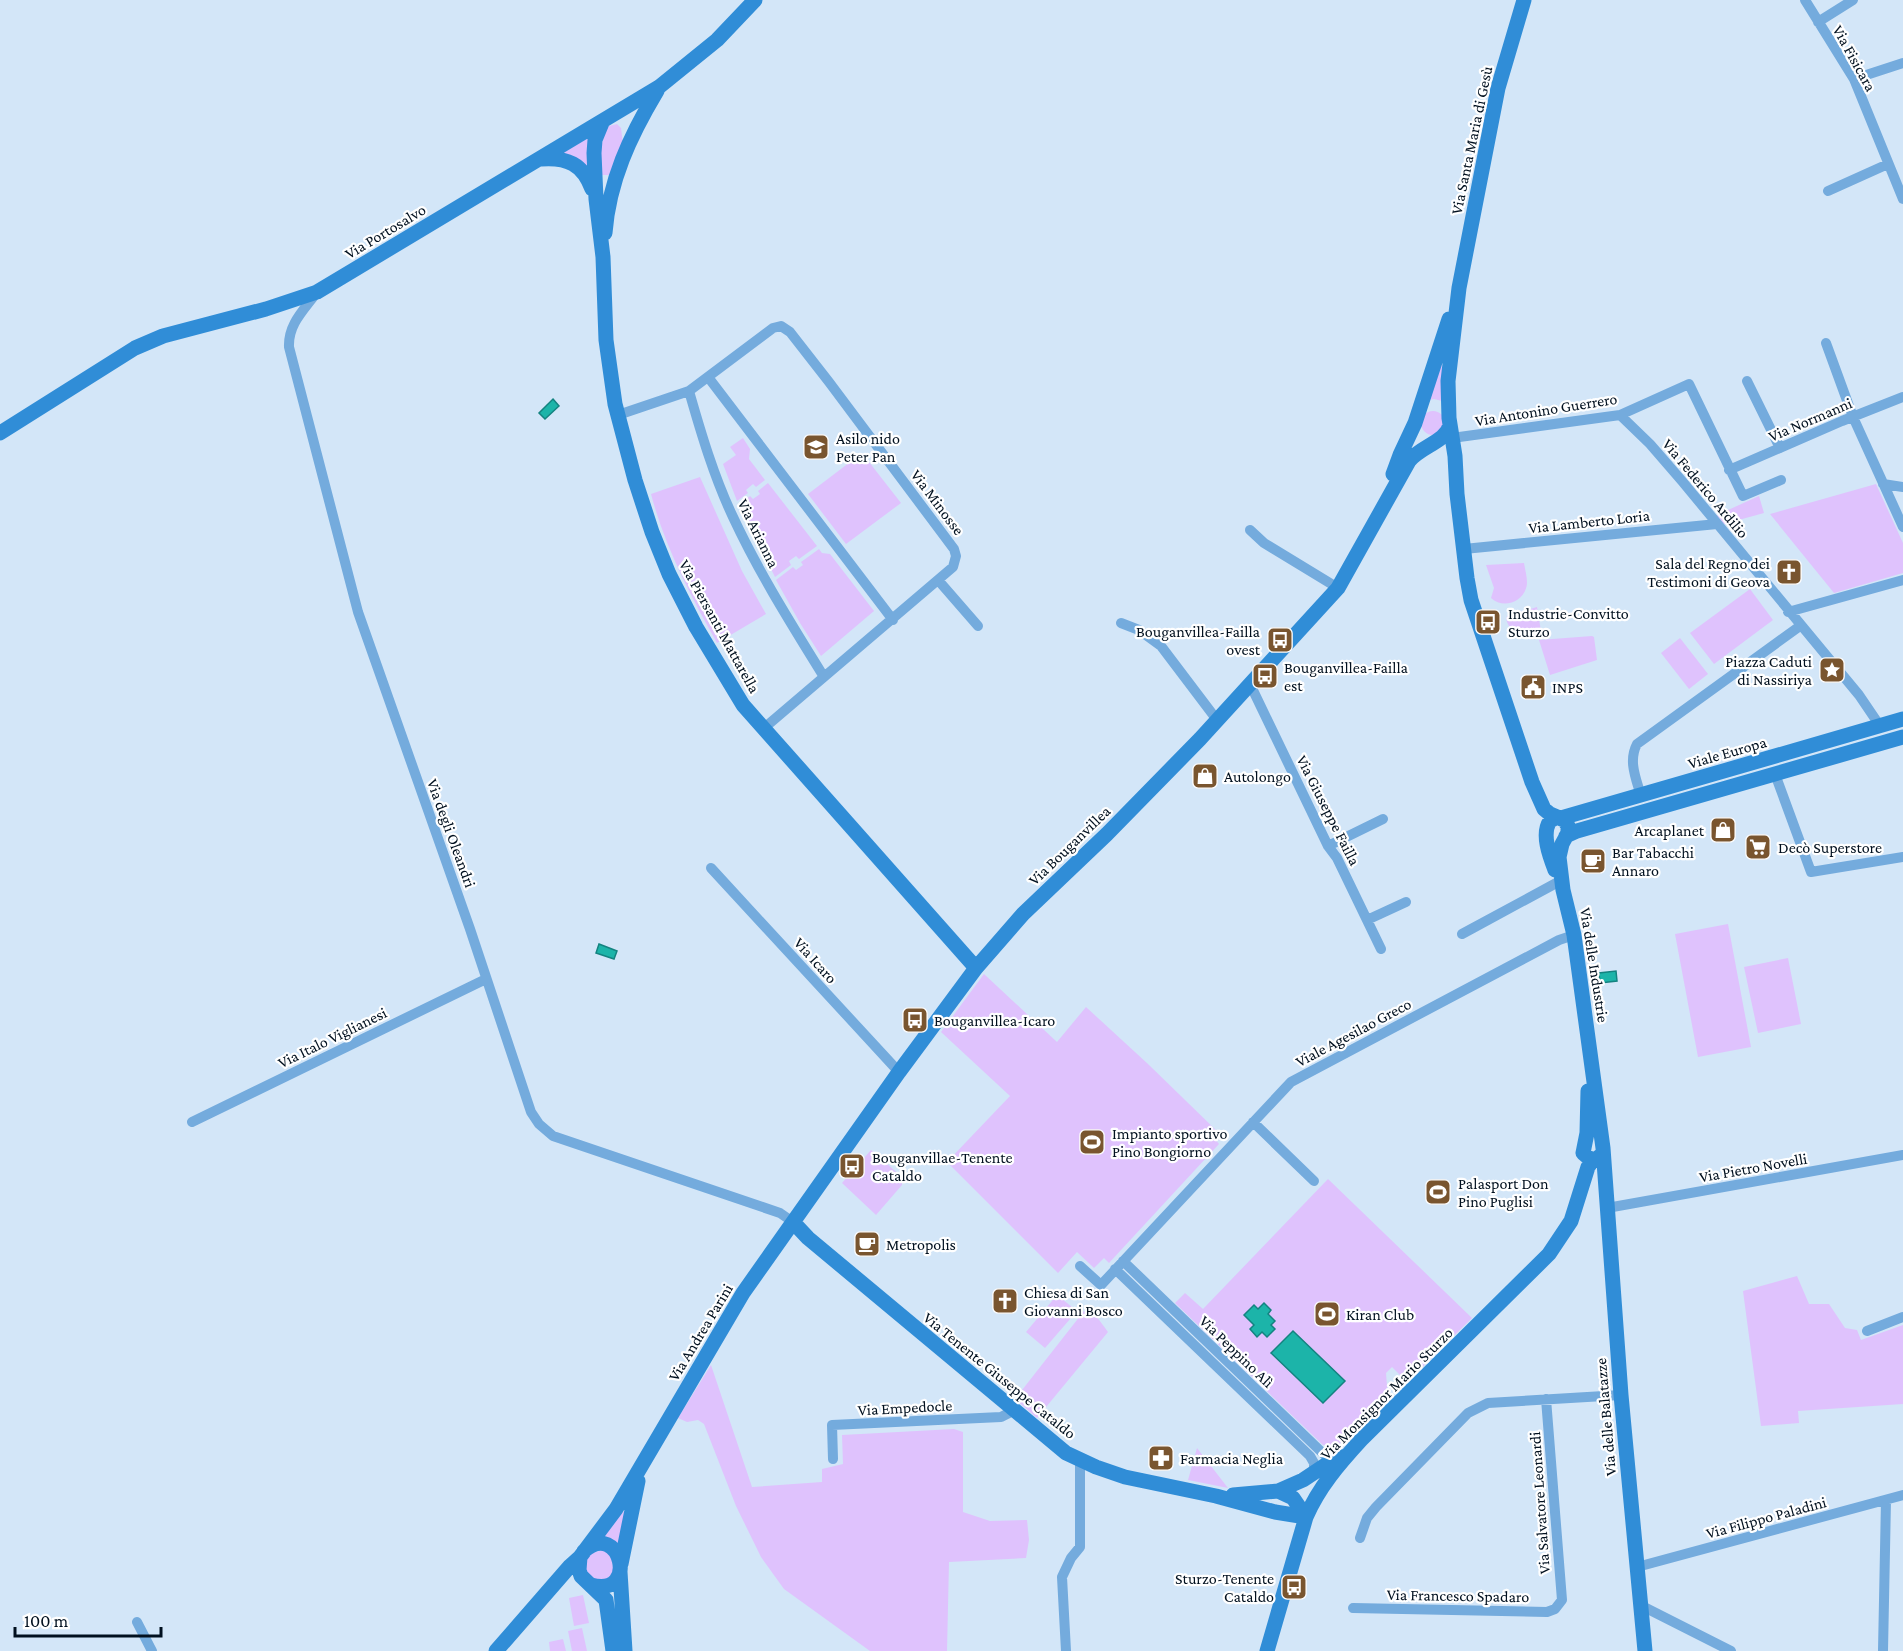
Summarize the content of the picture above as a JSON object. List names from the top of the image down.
{
  "streets": {
    "street": [
      "Via Fisicara",
      "Via Santa Maria di Gesù",
      "Via Portosalvo",
      "Via Antonino Guerrero",
      "Via Normanni",
      "Via Federico Ardilio",
      "Via Minosse",
      "Via Lamberto Loria",
      "Via Arianna",
      "Via Piersanti Mattarella",
      "Viale Europa",
      "Via Giuseppe Failla",
      "Via degli Oleandri",
      "Via Bouganvillea",
      "Via Icaro",
      "Via delle Industrie",
      "Viale Agesilao Greco",
      "Via Italo Viglianesi",
      "Via Pietro Novelli",
      "Via Andrea Parini",
      "Via Peppino Alì",
      "Via Tenente Giuseppe Cataldo",
      "Via Monsignor Mario Sturzo",
      "Via Empedocle",
      "Via delle Balatazze",
      "Via Salvatore Leonardi",
      "Via Filippo Paladini",
      "Via Francesco Spadaro"
    ]
  },
  "crossings": [
    ["Via Portosalvo", "Via degli Oleandri"],
    ["Via Antonino Guerrero", "Via Normanni"],
    ["Via Antonino Guerrero", "Via Federico Ardilio"],
    ["Via Federico Ardilio", "Via Lamberto Loria"],
    ["Via Federico Ardilio", "Viale Europa"],
    ["Via Minosse", "Via Arianna"],
    ["Via Minosse", "Via Piersanti Mattarella"],
    ["Via Piersanti Mattarella", "Via Bouganvillea"],
    ["Via Giuseppe Failla", "Via Bouganvillea"],
    ["Via degli Oleandri", "Via Bouganvillea"],
    ["Via degli Oleandri", "Via Italo Viglianesi"],
    ["Via degli Oleandri", "Via Andrea Parini"],
    ["Via degli Oleandri", "Via Tenente Giuseppe Cataldo"],
    ["Via Bouganvillea", "Via Icaro"],
    ["Via Bouganvillea", "Via Andrea Parini"],
    ["Via Bouganvillea", "Via Tenente Giuseppe Cataldo"],
    ["Via delle Industrie", "Viale Agesilao Greco"],
    ["Via delle Industrie", "Via Monsignor Mario Sturzo"],
    ["Via delle Industrie", "Via delle Balatazze"],
    ["Viale Agesilao Greco", "Via Peppino Alì"],
    ["Via Pietro Novelli", "Via delle Balatazze"],
    ["Via Andrea Parini", "Via Tenente Giuseppe Cataldo"],
    ["Via Peppino Alì", "Via Monsignor Mario Sturzo"],
    ["Via Tenente Giuseppe Cataldo", "Via Empedocle"],
    ["Via Monsignor Mario Sturzo", "Via delle Balatazze"],
    ["Via delle Balatazze", "Via Filippo Paladini"],
    ["Via Salvatore Leonardi", "Via Francesco Spadaro"]
  ],
  "places": {
    "school or university": ["Asilo nido Peter Pan"],
    "church": ["Sala del Regno dei Testimoni di Geova", "Chiesa di San Giovanni Bosco"],
    "bus stop": [
      "Industrie-Convitto Sturzo",
      "Bouganvillea-Failla ovest",
      "Bouganvillea-Failla est",
      "Bouganvillea-Icaro",
      "Bouganvillae-Tenente Cataldo",
      "Sturzo-Tenente Cataldo"
    ],
    "place": ["Piazza Caduti di Nassiriya"],
    "public building": ["INPS"],
    "shop": ["Autolongo", "Arcaplanet"],
    "supermarket": ["Decò Superstore"],
    "cafe": ["Bar Tabacchi Annaro", "Metropolis"],
    "sports": ["Impianto sportivo Pino Bongiorno", "Palasport Don Pino Puglisi", "Kiran Club"],
    "pharmacy": ["Farmacia Neglia"]
  },
  "scale_bar": "100 m"
}
